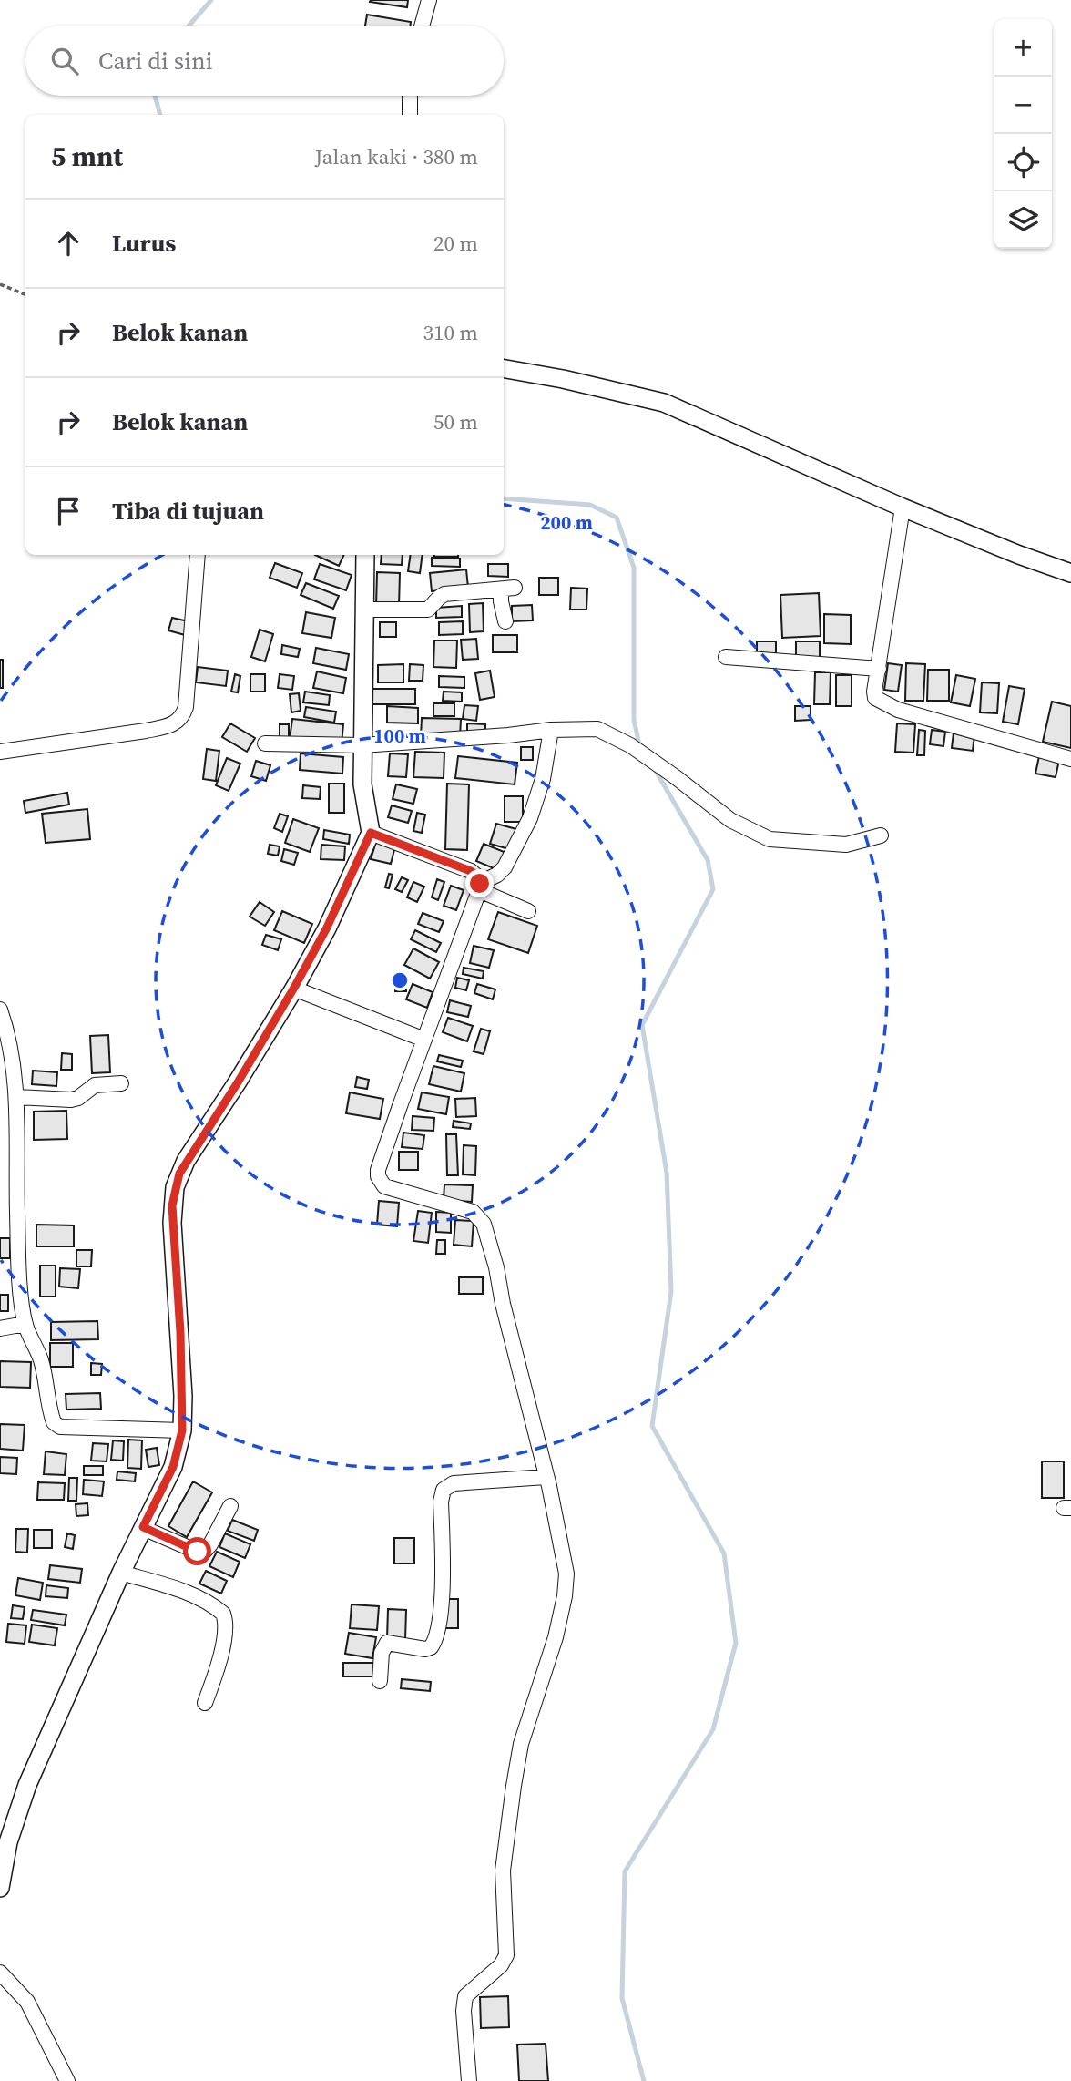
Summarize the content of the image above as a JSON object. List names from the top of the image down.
{
  "page": {
    "map_buttons": ["+", "−"],
    "search": "Cari di sini",
    "heading": ["5 mnt", "Jalan kaki · 380 m"],
    "list": [
      ["Lurus", "20 m"],
      ["Belok kanan", "310 m"],
      ["Belok kanan", "50 m"],
      "Tiba di tujuan"
    ]
  },
  "rings": ["200 m", "100 m"]
}
